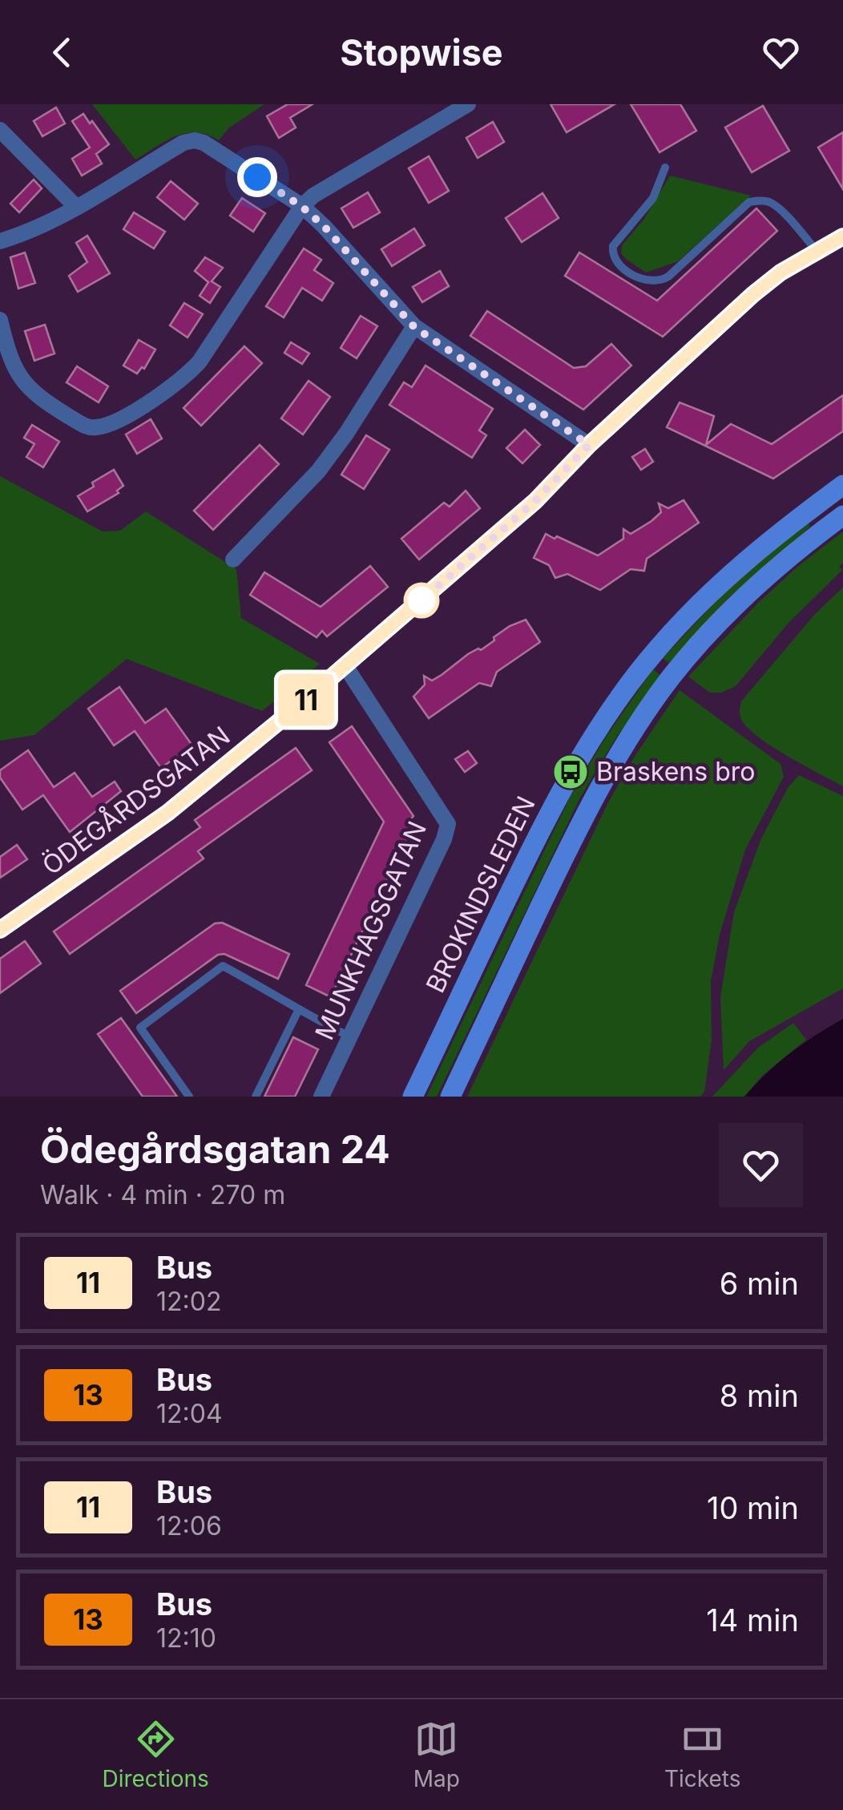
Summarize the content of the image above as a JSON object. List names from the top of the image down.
{
  "streets": {
    "main road": ["BROKINDSLEDEN"],
    "street": ["ÖDEGÅRDSGATAN", "MUNKHAGSGATAN"]
  },
  "crossings": [
    ["ÖDEGÅRDSGATAN", "MUNKHAGSGATAN"]
  ],
  "places": {
    "bus stop": ["Braskens bro"]
  },
  "lines": ["bus line 11"],
  "page": {
    "header": "Stopwise",
    "on_map": "11",
    "heading": ["Ödegårdsgatan 24", "Walk · 4 min · 270 m"],
    "list": [
      {
        "mark": "11",
        "name": "Bus",
        "note": "12:02",
        "value": "6 min"
      },
      {
        "mark": "13",
        "name": "Bus",
        "note": "12:04",
        "value": "8 min"
      },
      {
        "mark": "11",
        "name": "Bus",
        "note": "12:06",
        "value": "10 min"
      },
      {
        "mark": "13",
        "name": "Bus",
        "note": "12:10",
        "value": "14 min"
      }
    ],
    "tabs": ["Directions", "Map", "Tickets"]
  }
}
